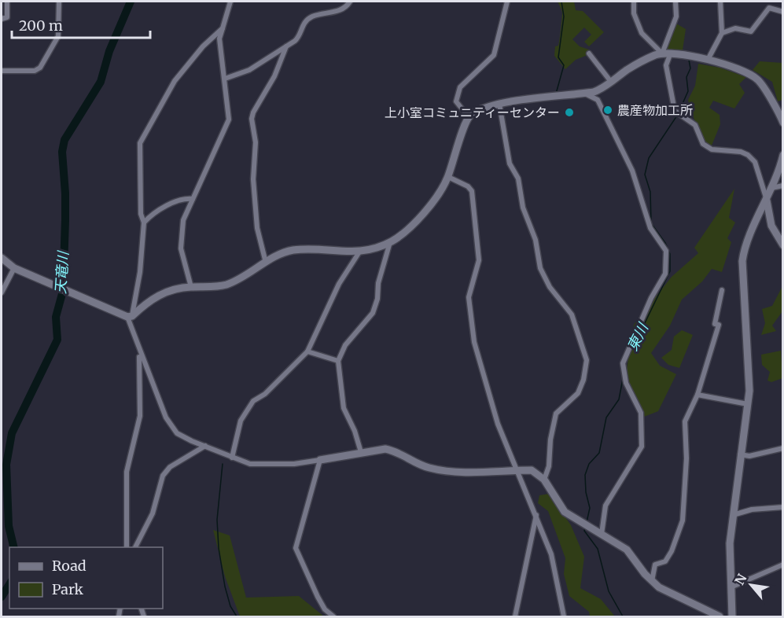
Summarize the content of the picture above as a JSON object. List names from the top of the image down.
{
  "water": ["天竜川", "東川"],
  "places": ["農産物加工所", "上小室コミュニティーセンター"],
  "legend": ["Road", "Park"],
  "scale_bar": "200 m",
  "north": "top left"
}
